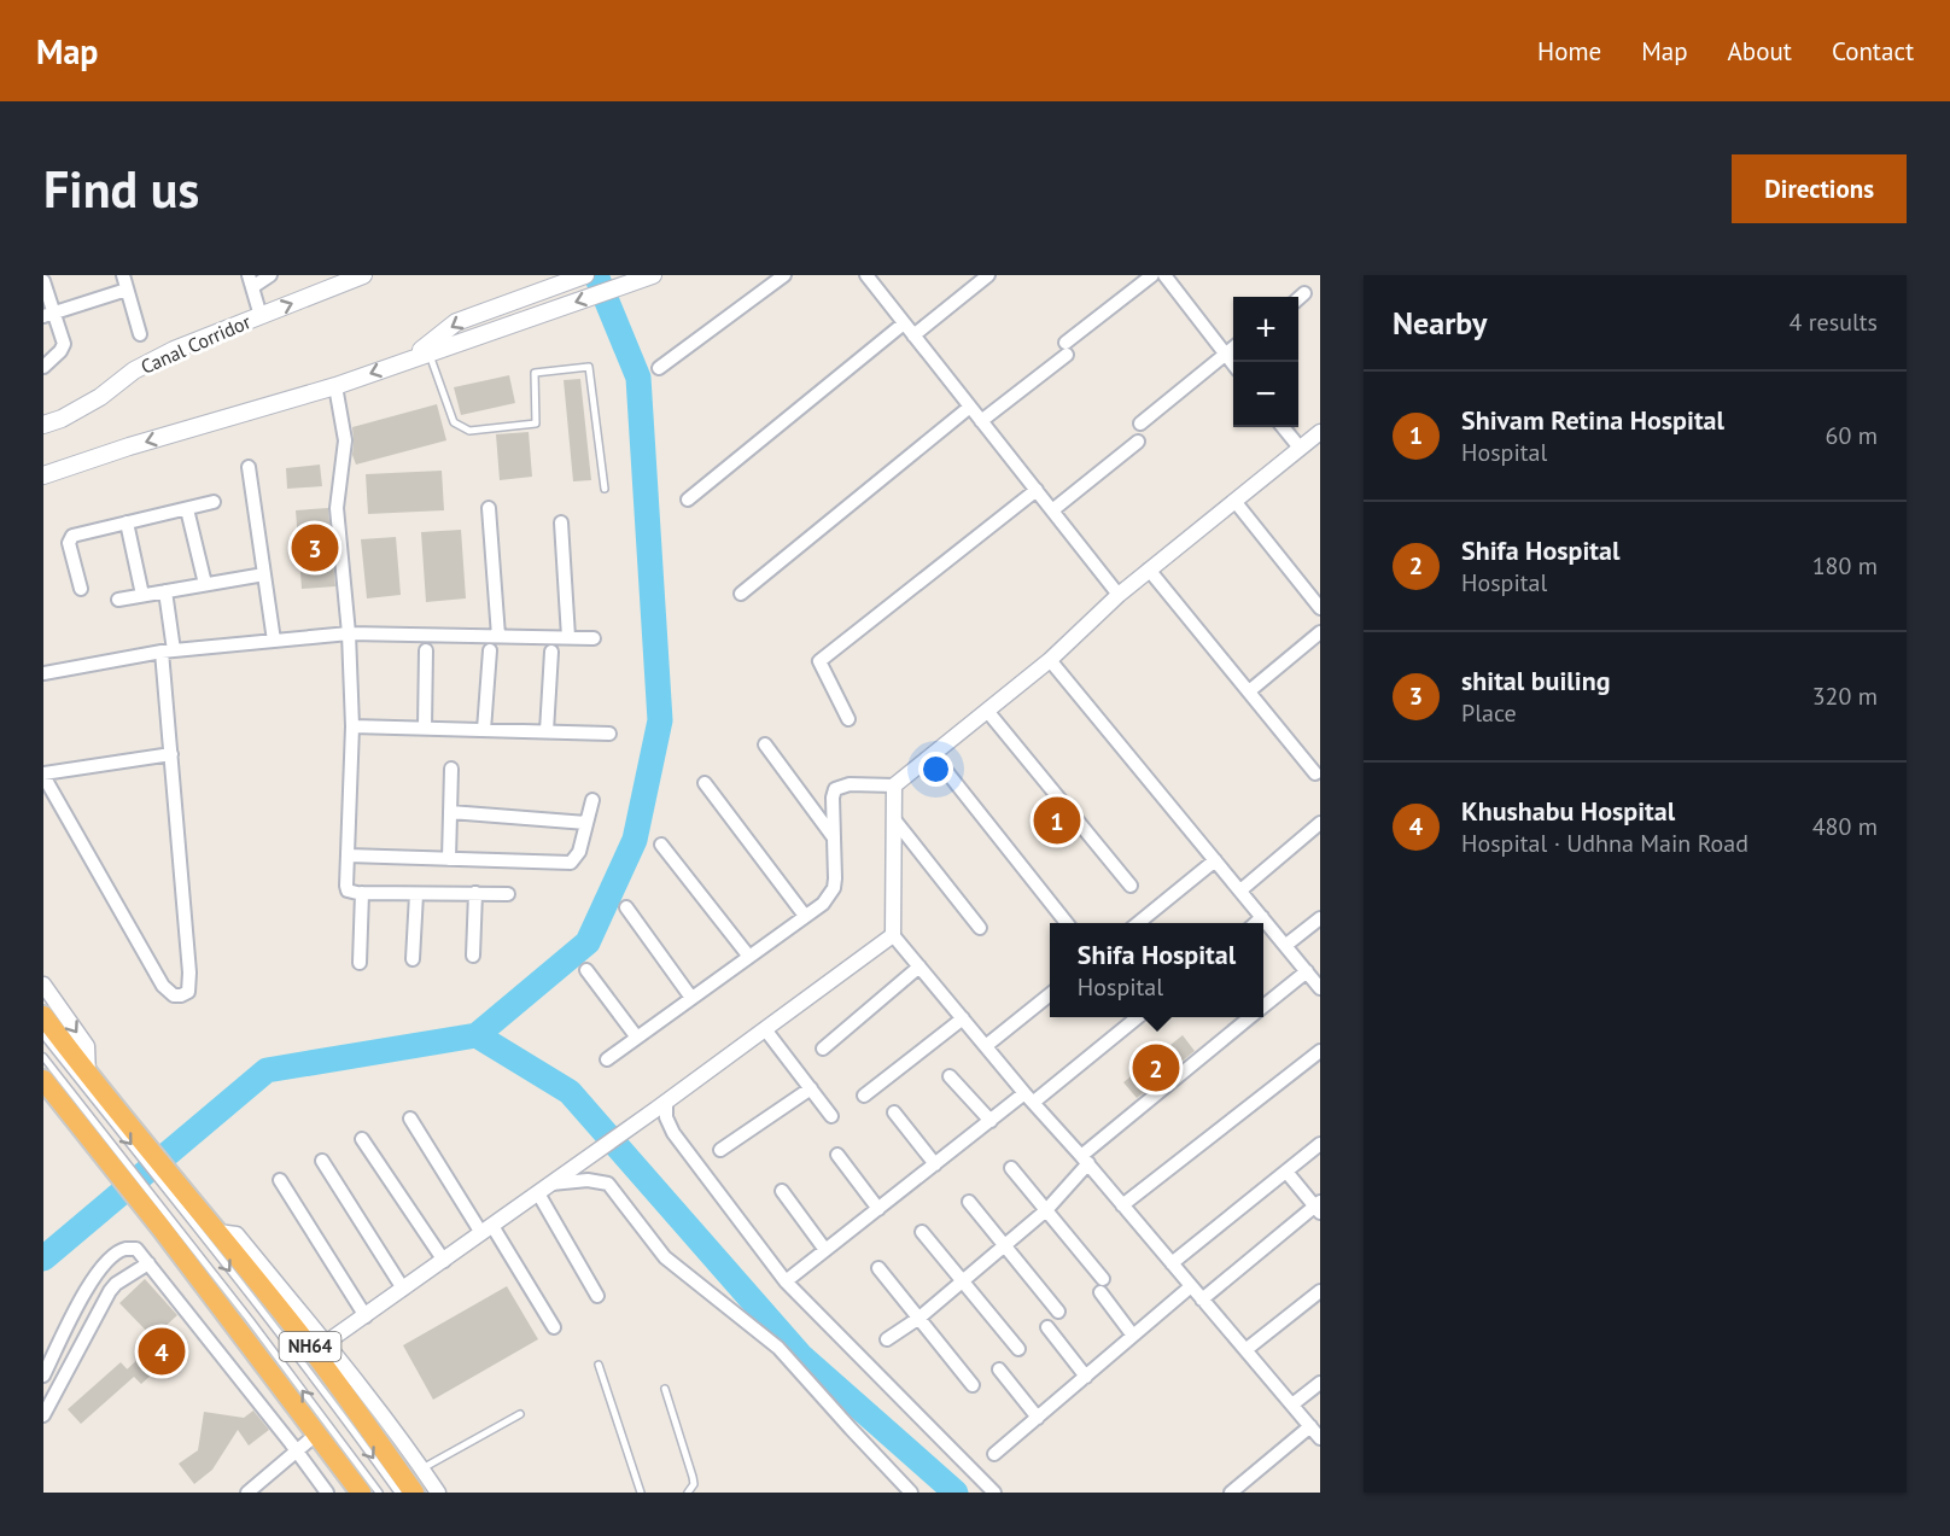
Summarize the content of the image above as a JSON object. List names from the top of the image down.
{
  "streets": {
    "highway": ["NH64"],
    "main road": ["Canal Corridor"]
  },
  "page": {
    "header": "Map",
    "nav": [
      "Home",
      "Map",
      "About",
      "Contact"
    ],
    "buttons": "Directions",
    "title": "Find us",
    "heading": ["Nearby", "4 results"],
    "map_buttons": ["+", "−"],
    "list": [
      {
        "mark": "1",
        "name": "Shivam Retina Hospital",
        "note": "Hospital",
        "value": "60 m"
      },
      {
        "mark": "2",
        "name": "Shifa Hospital",
        "note": "Hospital",
        "value": "180 m"
      },
      {
        "mark": "3",
        "name": "shital builing",
        "note": "Place",
        "value": "320 m"
      },
      {
        "mark": "4",
        "name": "Khushabu Hospital",
        "note": "Hospital · Udhna Main Road",
        "value": "480 m"
      }
    ],
    "pins": [
      "3",
      "1",
      "2",
      "4"
    ],
    "popup": ["Shifa Hospital", "Hospital"]
  }
}
